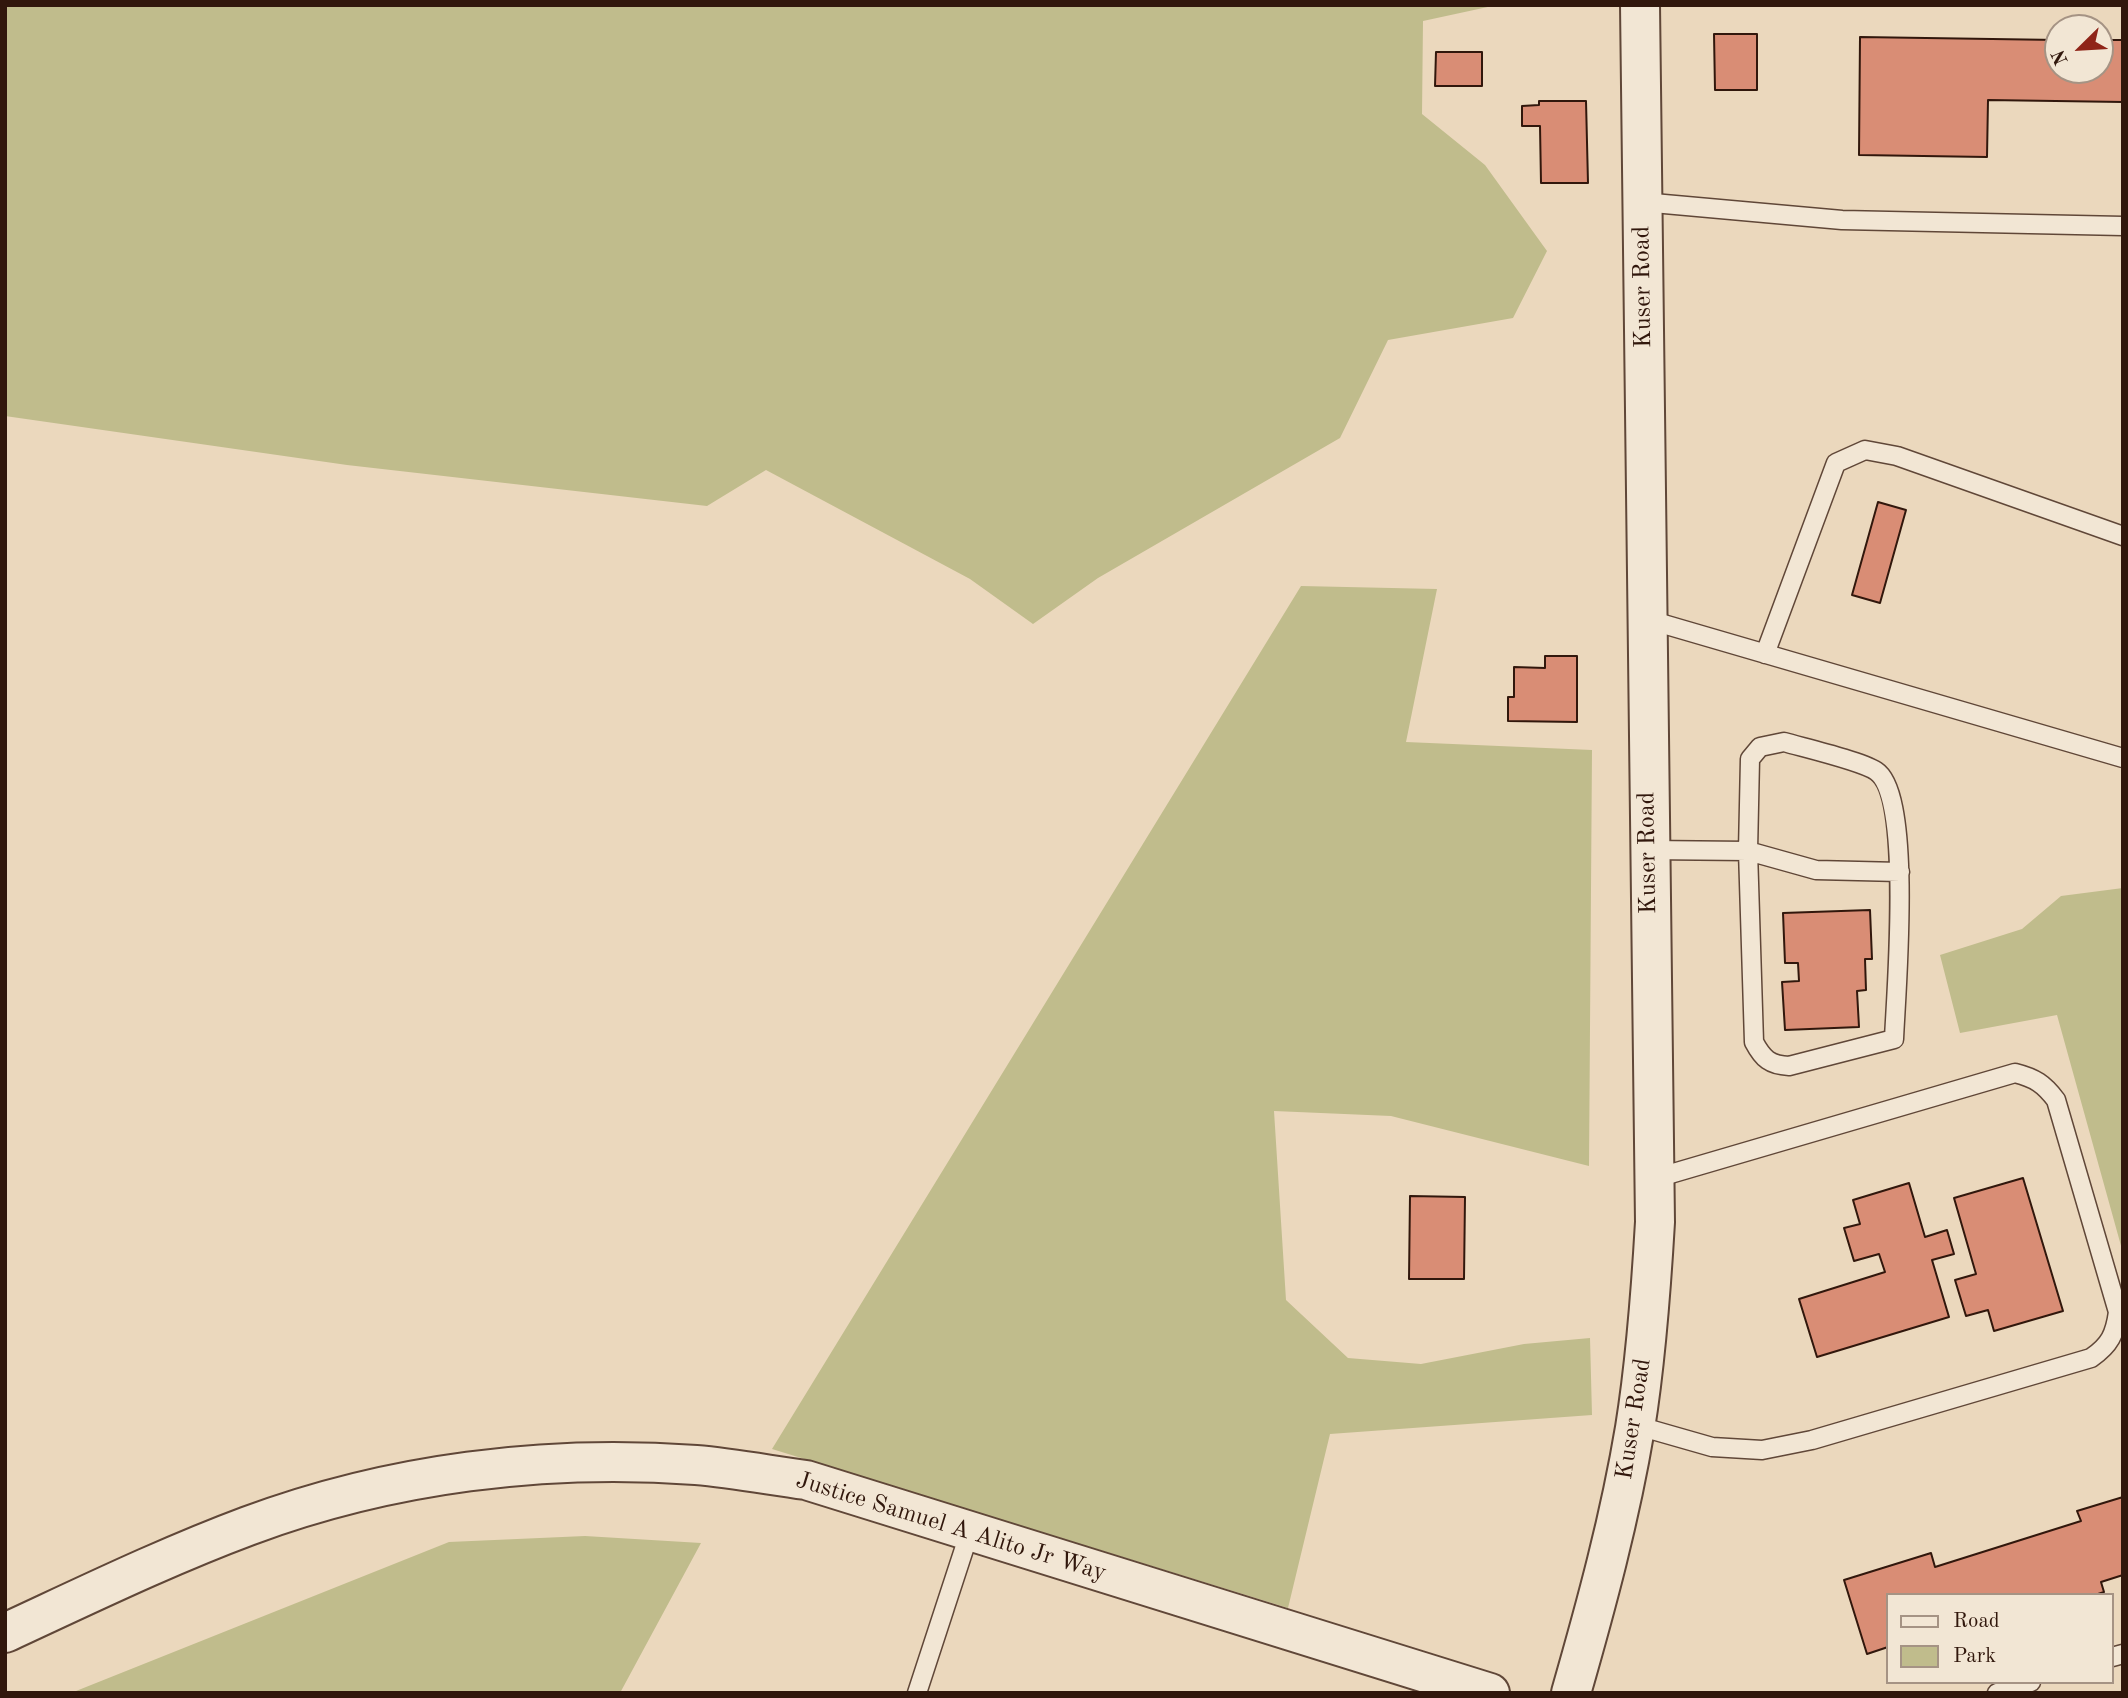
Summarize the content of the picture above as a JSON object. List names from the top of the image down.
{
  "streets": {
    "street": ["Kuser Road", "Justice Samuel A Alito Jr Way"]
  },
  "legend": ["Road", "Park"],
  "north": "bottom left"
}
